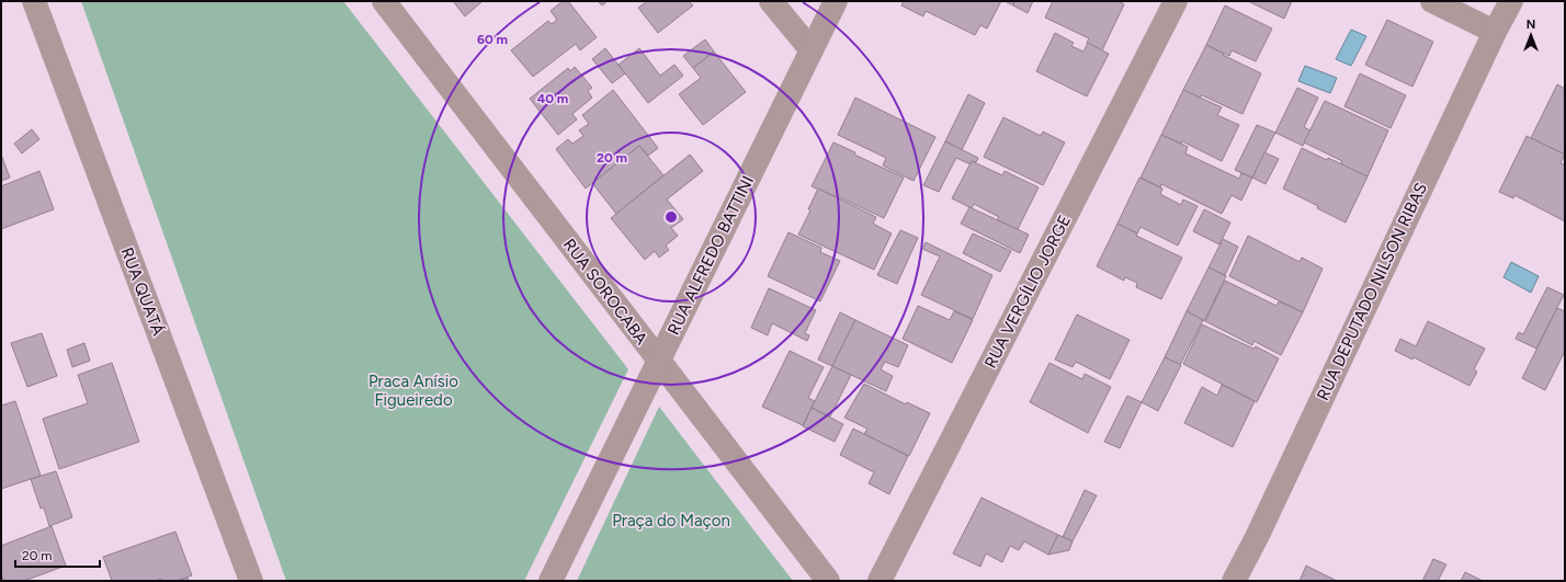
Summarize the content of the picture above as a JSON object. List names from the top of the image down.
{
  "streets": {
    "street": [
      "RUA ALFREDO BATTINI",
      "RUA QUATÁ",
      "RUA SOROCABA",
      "RUA VERGÍLIO JORGE",
      "RUA DEPUTADO NILSON RIBAS"
    ]
  },
  "crossings": [
    ["RUA ALFREDO BATTINI", "RUA SOROCABA"]
  ],
  "parks": ["Praca Anísio Figueiredo", "Praça do Maçon"],
  "scale_bar": "20 m",
  "north": "top",
  "rings": ["60 m", "40 m", "20 m"]
}
